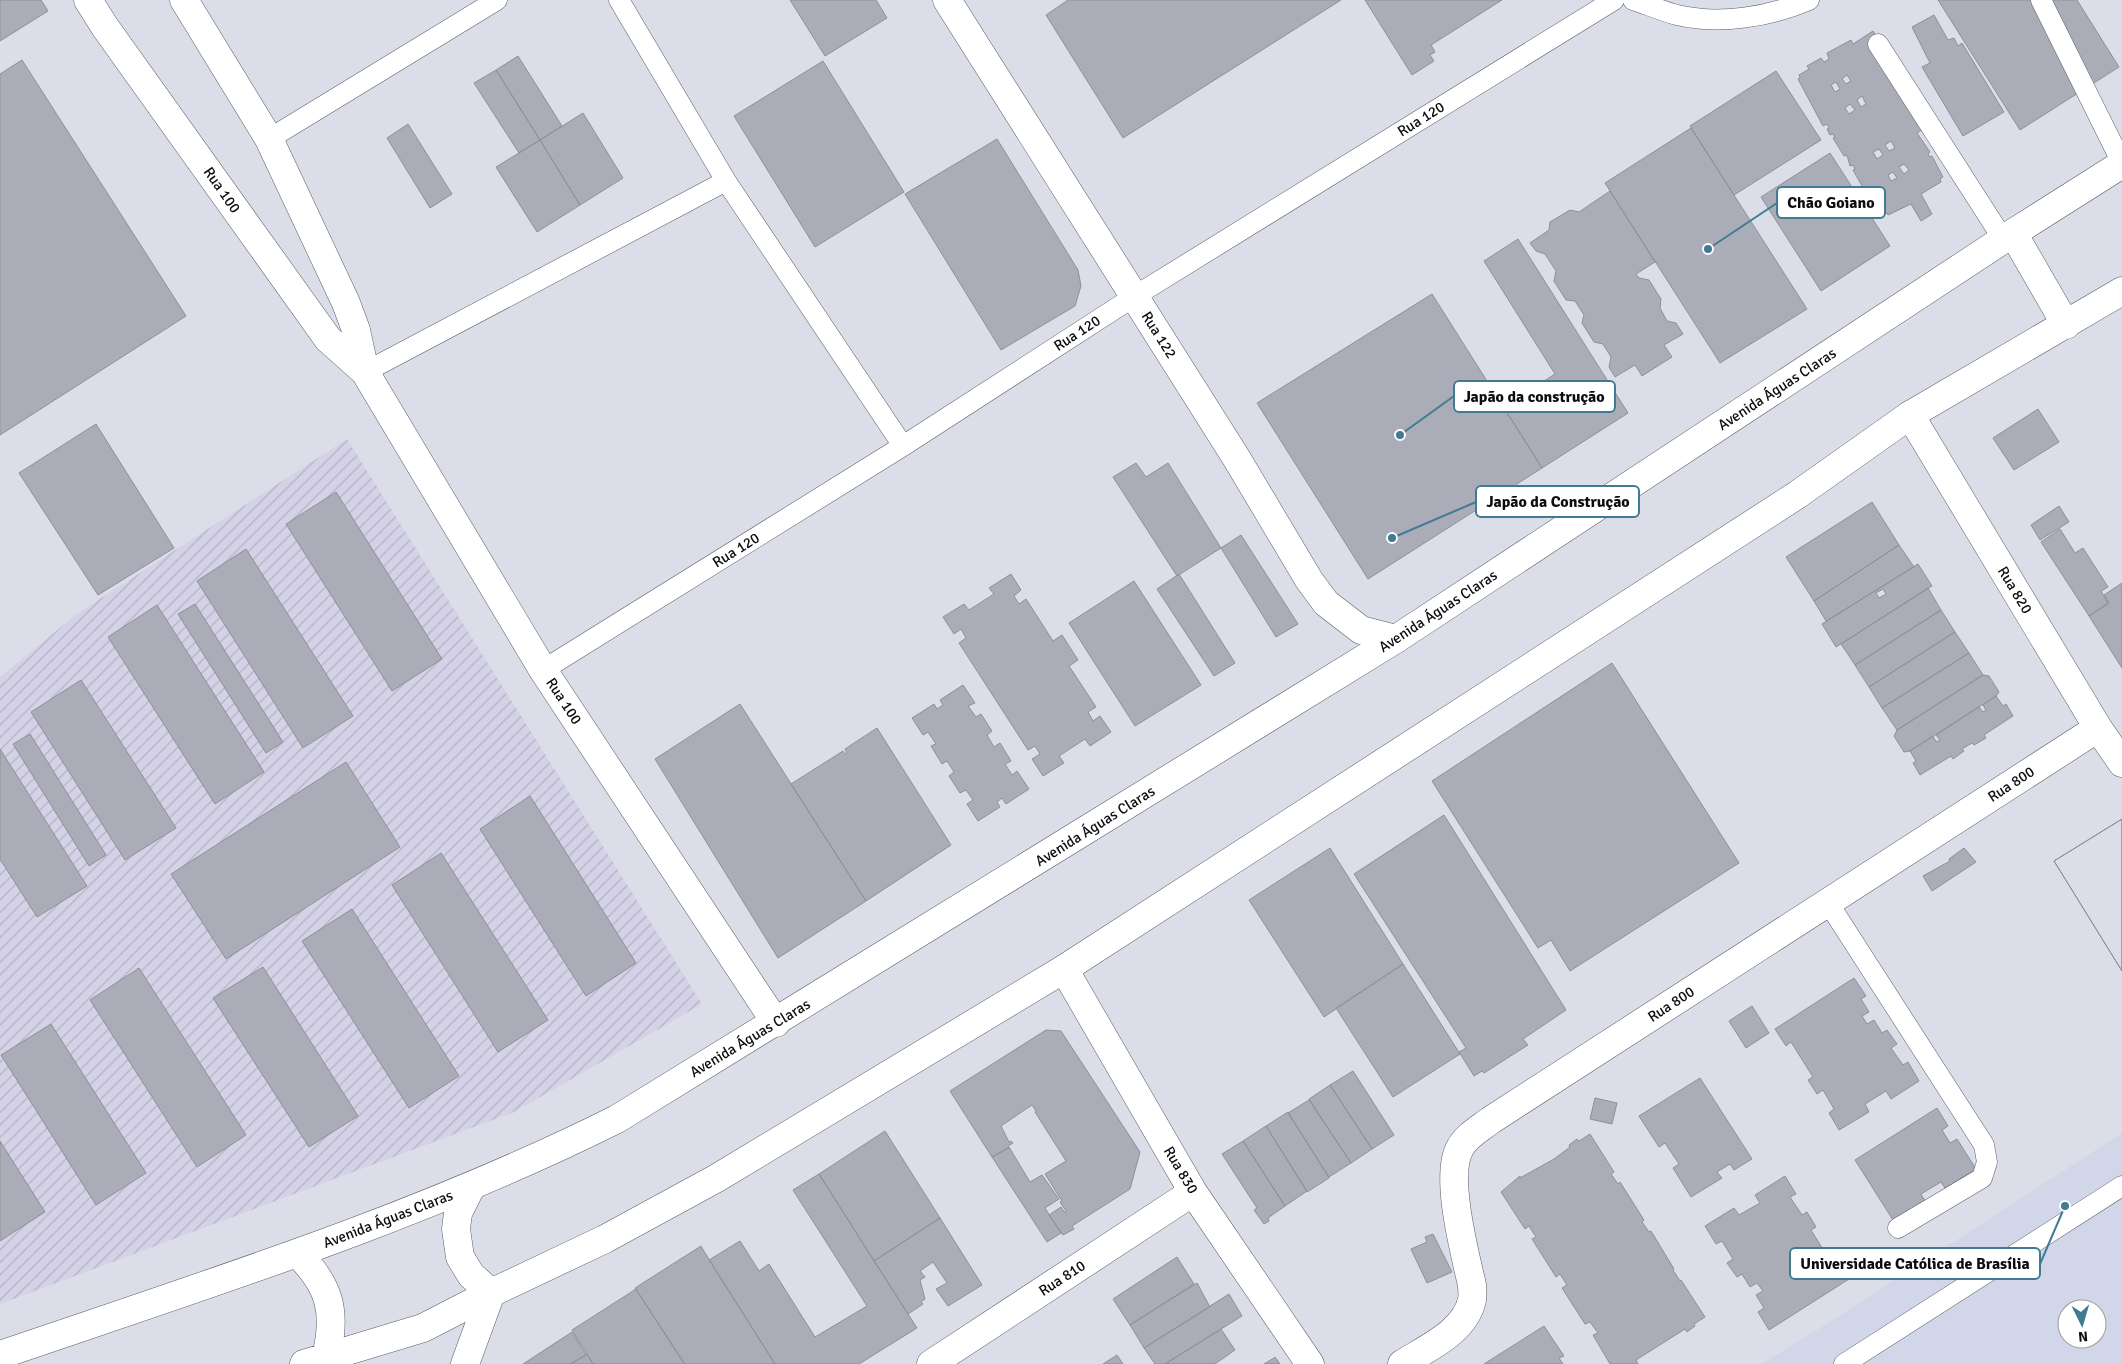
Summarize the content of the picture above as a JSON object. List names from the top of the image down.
{
  "streets": {
    "main road": [
      "Rua 100",
      "Rua 122",
      "Avenida Águas Claras",
      "Rua 820",
      "Rua 800",
      "Rua 830",
      "Rua 810"
    ],
    "lane": ["Rua 120"]
  },
  "crossings": [
    ["Rua 120", "Rua 100"],
    ["Rua 120", "Rua 122"],
    ["Rua 100", "Avenida Águas Claras"],
    ["Rua 122", "Avenida Águas Claras"],
    ["Rua 820", "Rua 800"],
    ["Rua 830", "Rua 810"]
  ],
  "places": [
    "Chão Goiano",
    "Japão da construção",
    "Japão da Construção",
    "Universidade Católica de Brasília"
  ],
  "north": "bottom"
}
